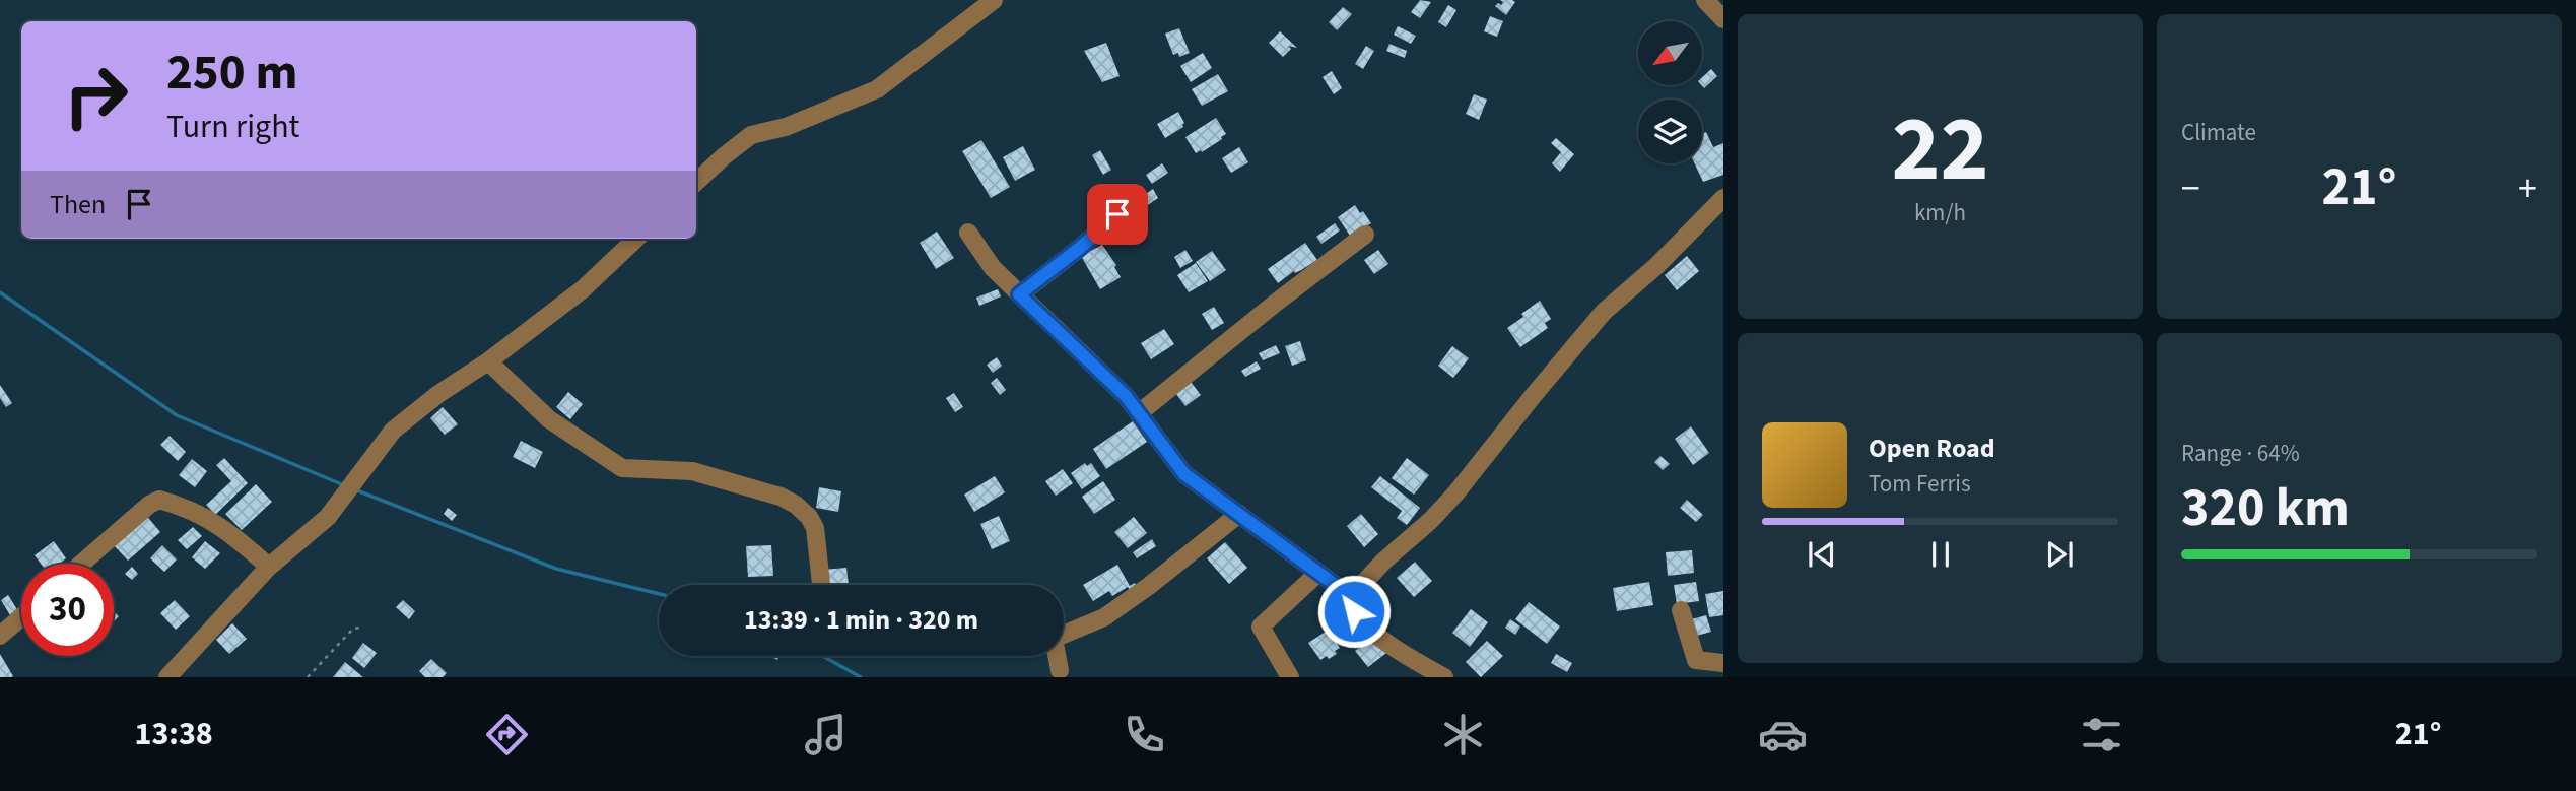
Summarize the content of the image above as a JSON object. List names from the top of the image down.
{
  "north": "bottom left",
  "page": {
    "tile": [
      ["22", "km/h"],
      "Climate",
      ["Range · 64%", "320 km"]
    ],
    "turn": ["250 m", "Turn right"],
    "heat": ["−", "21°", "+"],
    "then": "Then",
    "song": ["Open Road", "Tom Ferris"],
    "limit": "30",
    "trip": "13:39 · 1 min · 320 m",
    "tabs": ["13:38", "21°"]
  }
}
